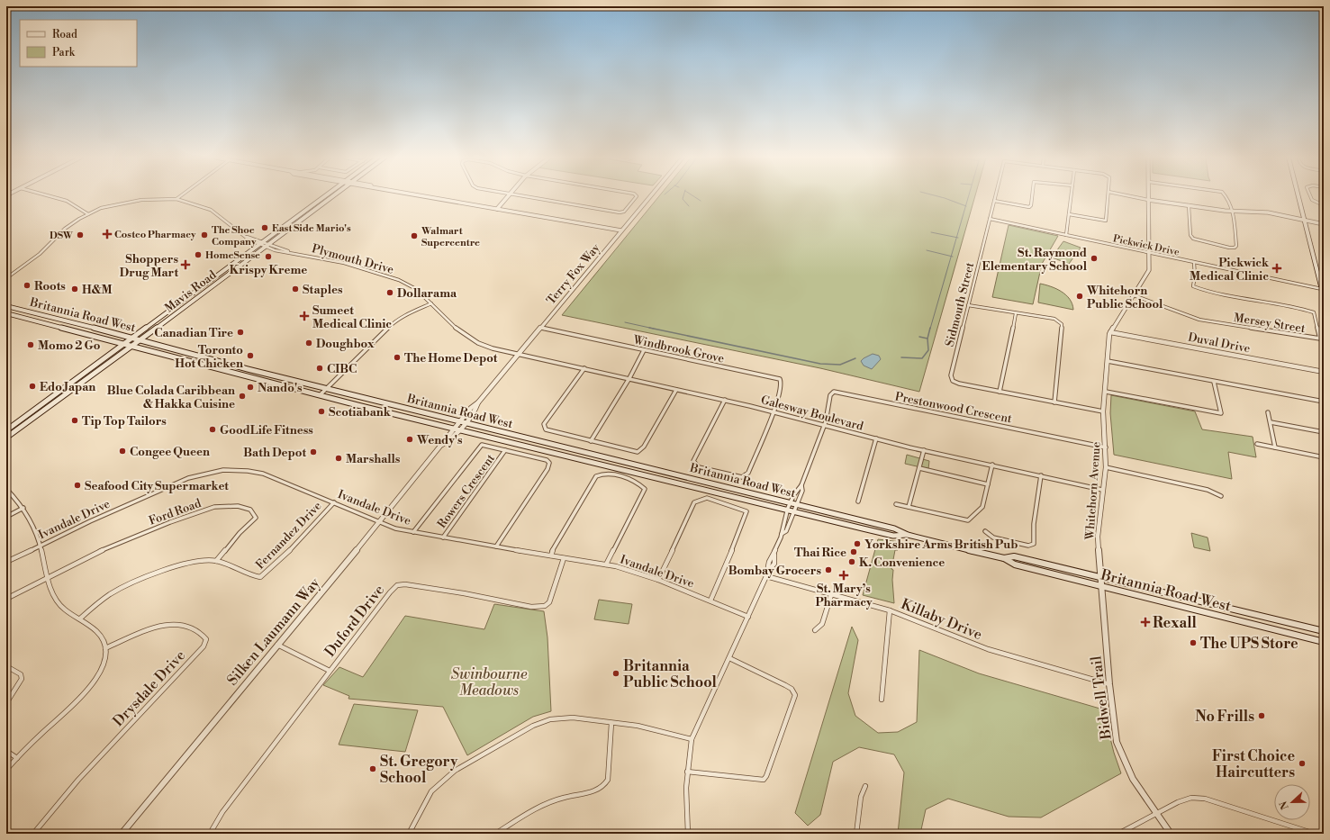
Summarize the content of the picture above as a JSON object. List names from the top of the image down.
{
  "streets": {
    "main road": ["Mavis Road", "Britannia Road West"],
    "street": [
      "Pickwick Drive",
      "Plymouth Drive",
      "Terry Fox Way",
      "Sidmouth Street",
      "Mersey Street",
      "Duval Drive",
      "Windbrook Grove",
      "Prestonwood Crescent",
      "Galesway Boulevard",
      "Rowers Crescent",
      "Whitehorn Avenue",
      "Ivandale Drive",
      "Ford Road",
      "Fernandez Drive",
      "Killaby Drive",
      "Duford Drive",
      "Silken Laumann Way",
      "Drysdale Drive",
      "Bidwell Trail"
    ]
  },
  "crossings": [
    ["Pickwick Drive", "Sidmouth Street"],
    ["Pickwick Drive", "Mersey Street"],
    ["Pickwick Drive", "Whitehorn Avenue"],
    ["Plymouth Drive", "Terry Fox Way"],
    ["Plymouth Drive", "Mavis Road"],
    ["Plymouth Drive", "Galesway Boulevard"],
    ["Terry Fox Way", "Britannia Road West"],
    ["Terry Fox Way", "Windbrook Grove"],
    ["Terry Fox Way", "Galesway Boulevard"],
    ["Terry Fox Way", "Silken Laumann Way"],
    ["Mavis Road", "Britannia Road West"],
    ["Sidmouth Street", "Whitehorn Avenue"],
    ["Britannia Road West", "Whitehorn Avenue"],
    ["Britannia Road West", "Silken Laumann Way"],
    ["Britannia Road West", "Bidwell Trail"],
    ["Mersey Street", "Whitehorn Avenue"],
    ["Duval Drive", "Whitehorn Avenue"],
    ["Windbrook Grove", "Galesway Boulevard"],
    ["Prestonwood Crescent", "Galesway Boulevard"],
    ["Prestonwood Crescent", "Whitehorn Avenue"],
    ["Galesway Boulevard", "Whitehorn Avenue"],
    ["Rowers Crescent", "Ivandale Drive"],
    ["Whitehorn Avenue", "Bidwell Trail"],
    ["Ivandale Drive", "Fernandez Drive"],
    ["Ivandale Drive", "Duford Drive"],
    ["Ivandale Drive", "Silken Laumann Way"],
    ["Ford Road", "Fernandez Drive"],
    ["Killaby Drive", "Bidwell Trail"]
  ],
  "parks": ["Swinbourne Meadows"],
  "places": {
    "other": [
      "East Side Mario's",
      "DSW",
      "The Shoe Company",
      "Walmart Supercentre",
      "HomeSense",
      "Krispy Kreme",
      "St. Raymond Elementary School",
      "Roots",
      "H&M",
      "Staples",
      "Dollarama",
      "Whitehorn Public School",
      "Canadian Tire",
      "Doughbox",
      "Momo 2 Go",
      "Toronto Hot Chicken",
      "The Home Depot",
      "CIBC",
      "Edo Japan",
      "Nando's",
      "Blue Colada Caribbean & Hakka Cuisine",
      "Scotiabank",
      "Tip Top Tailors",
      "GoodLife Fitness",
      "Wendy's",
      "Congee Queen",
      "Bath Depot",
      "Marshalls",
      "Seafood City Supermarket",
      "Yorkshire Arms British Pub",
      "Thai Rice",
      "K. Convenience",
      "Bombay Grocers",
      "The UPS Store",
      "Britannia Public School",
      "No Frills",
      "First Choice Haircutters",
      "St. Gregory School"
    ],
    "health": [
      "Costco Pharmacy",
      "Shoppers Drug Mart",
      "Pickwick Medical Clinic",
      "Sumeet Medical Clinic",
      "St. Mary’s Pharmacy",
      "Rexall"
    ]
  },
  "legend": ["Road", "Park"],
  "north": "left"
}
